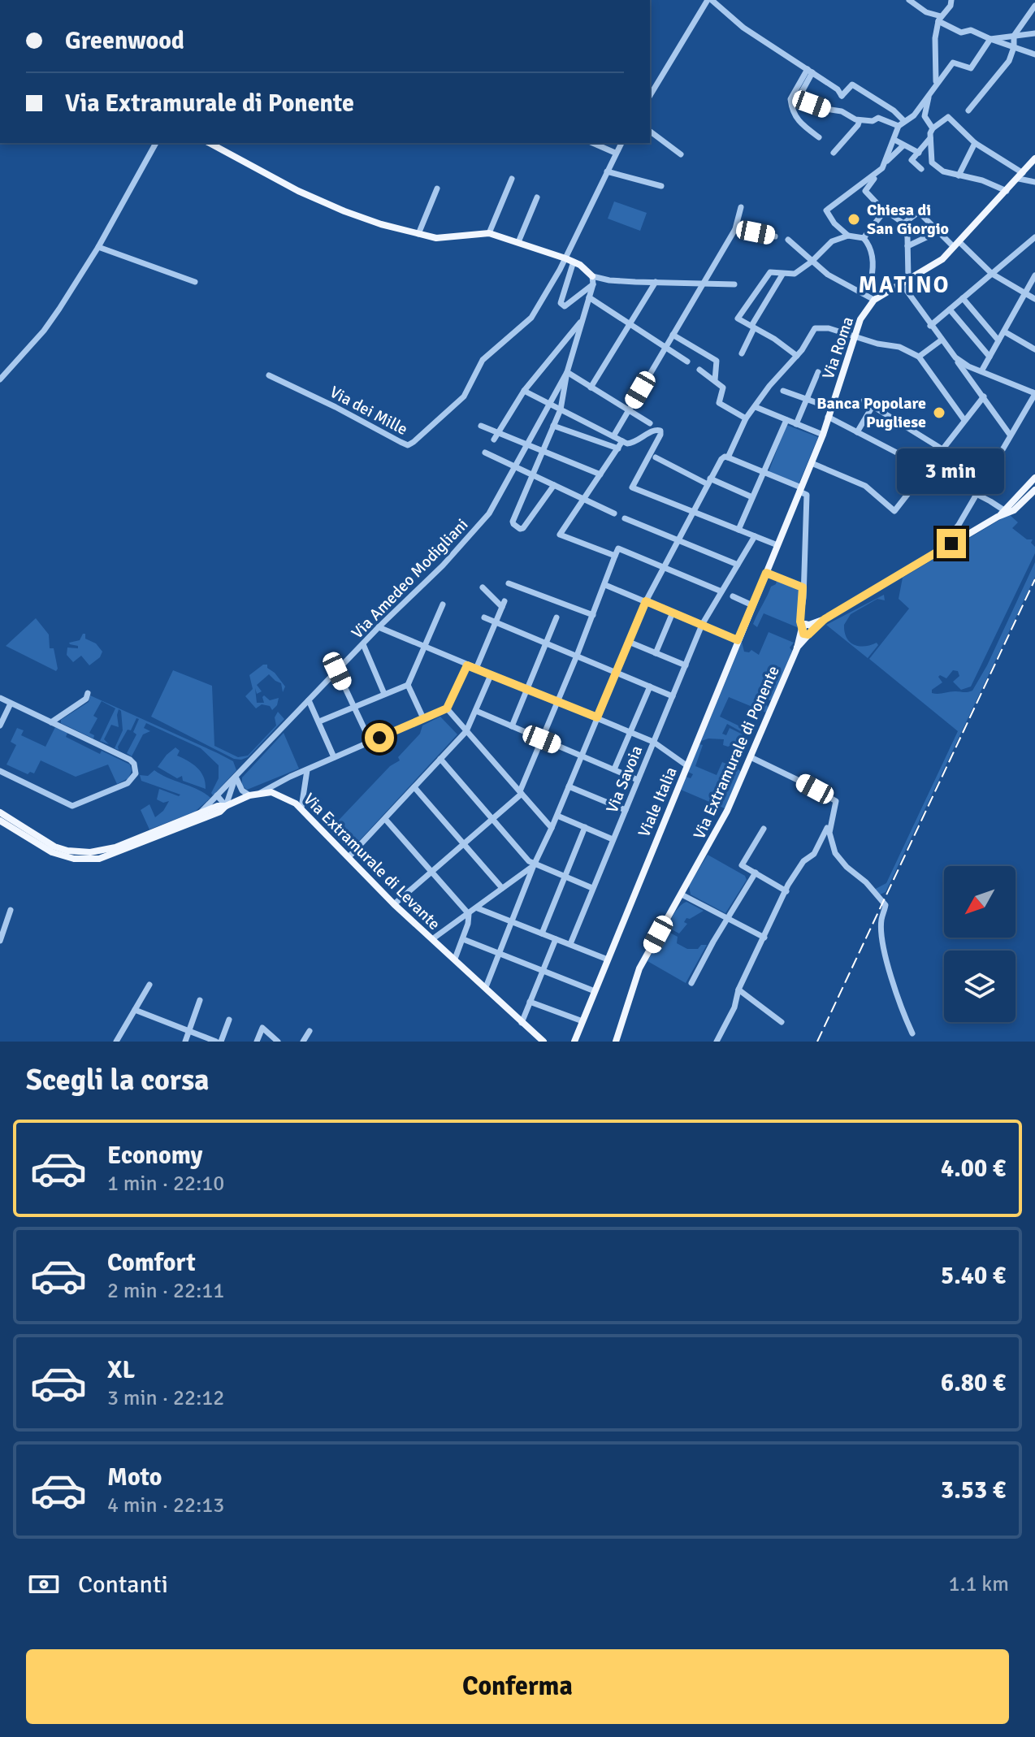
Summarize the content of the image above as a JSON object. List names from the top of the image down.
{
  "streets": {
    "main road": [
      "Via Roma",
      "Via Extramurale di Ponente",
      "Viale Italia",
      "Via Extramurale di Levante"
    ],
    "street": ["Via dei Mille", "Via Amedeo Modigliani", "Via Savoia"]
  },
  "crossings": [
    ["Via Roma", "Viale Italia"],
    ["Via Amedeo Modigliani", "Via Extramurale di Levante"]
  ],
  "districts": ["MATINO"],
  "places": ["Chiesa di San Giorgio", "Banca Popolare Pugliese"],
  "north": "bottom left",
  "page": {
    "banner": ["Greenwood", "Via Extramurale di Ponente"],
    "bubble": "3 min",
    "heading": "Scegli la corsa",
    "list": [
      {
        "name": "Economy",
        "note": "1 min · 22:10",
        "value": "4.00 €"
      },
      {
        "name": "Comfort",
        "note": "2 min · 22:11",
        "value": "5.40 €"
      },
      {
        "name": "XL",
        "note": "3 min · 22:12",
        "value": "6.80 €"
      },
      {
        "name": "Moto",
        "note": "4 min · 22:13",
        "value": "3.53 €"
      }
    ],
    "pay": ["Contanti", "1.1 km"],
    "buttons": "Conferma"
  }
}
